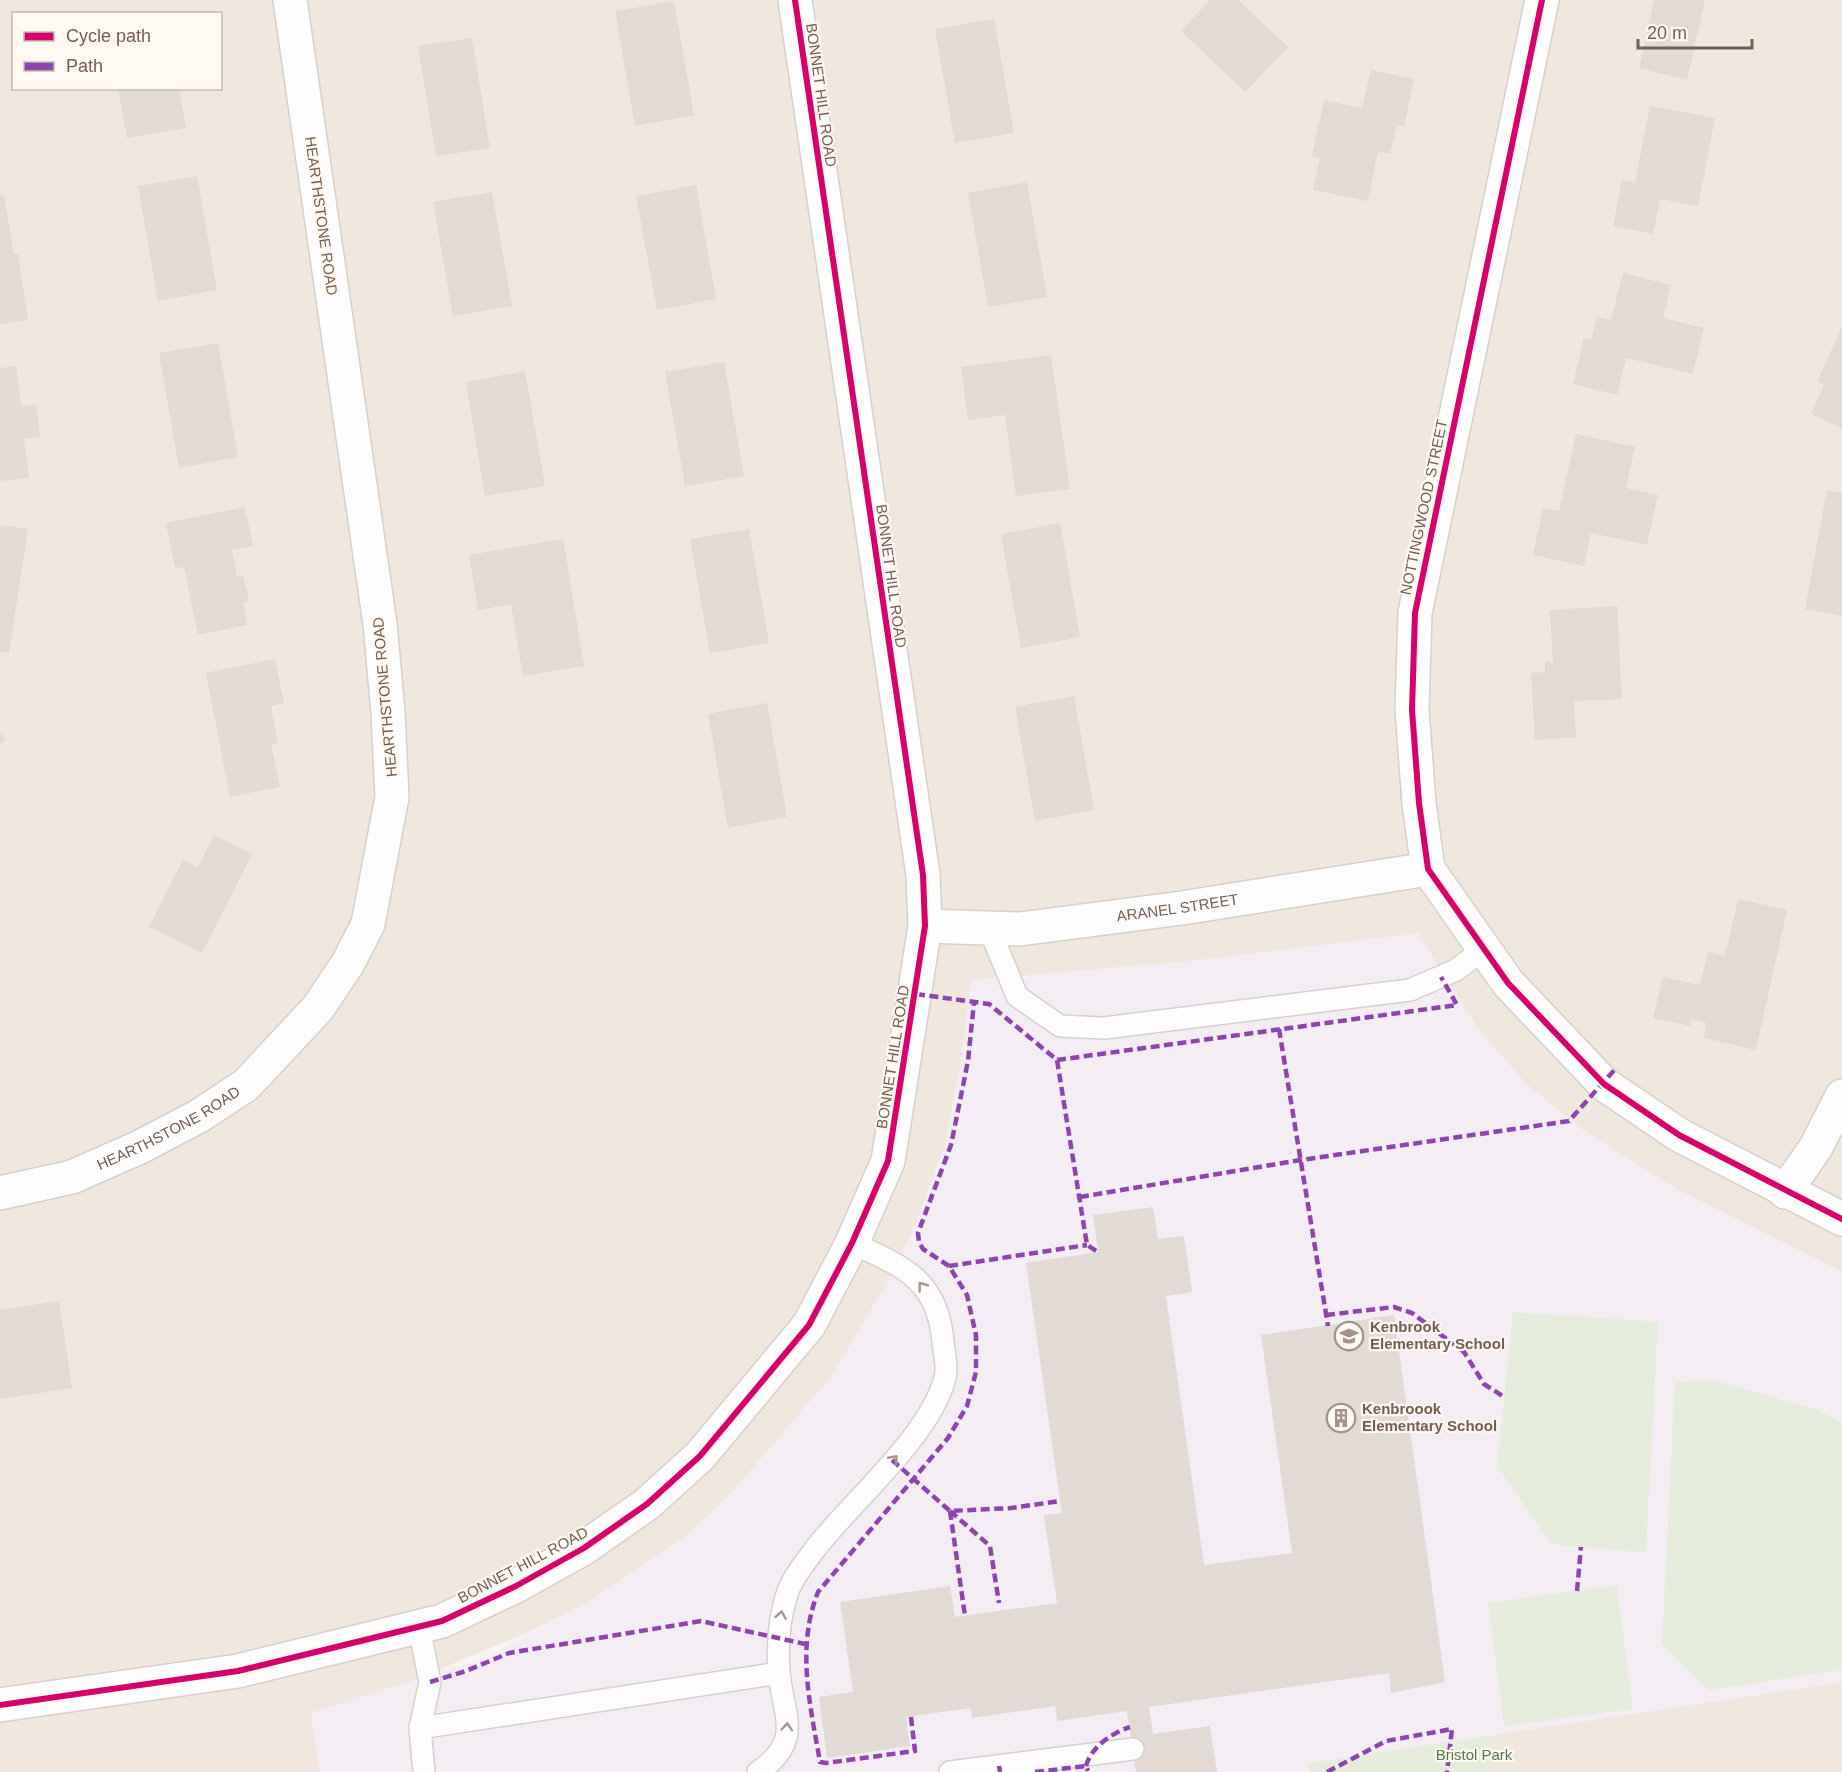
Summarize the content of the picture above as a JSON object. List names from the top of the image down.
{
  "streets": {
    "street": [
      "BONNET HILL ROAD",
      "HEARTHSTONE ROAD",
      "NOTTINGWOOD STREET",
      "ARANEL STREET"
    ]
  },
  "crossings": [
    ["BONNET HILL ROAD", "ARANEL STREET"],
    ["NOTTINGWOOD STREET", "ARANEL STREET"]
  ],
  "parks": ["Bristol Park"],
  "places": {
    "school or university": ["Kenbrook Elementary School"],
    "building": ["Kenbroook Elementary School"]
  },
  "legend": ["Cycle path", "Path"],
  "scale_bar": "20 m"
}
